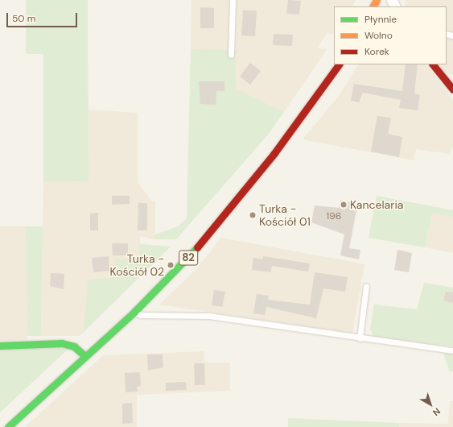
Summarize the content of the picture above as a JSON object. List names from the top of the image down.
{
  "streets": {
    "main road": ["82"]
  },
  "places": ["Kancelaria", "Turka - Kościół 01", "Turka - Kościół 02"],
  "house_numbers": ["196"],
  "legend": ["Płynnie", "Wolno", "Korek"],
  "scale_bar": "50 m",
  "north": "bottom right"
}
